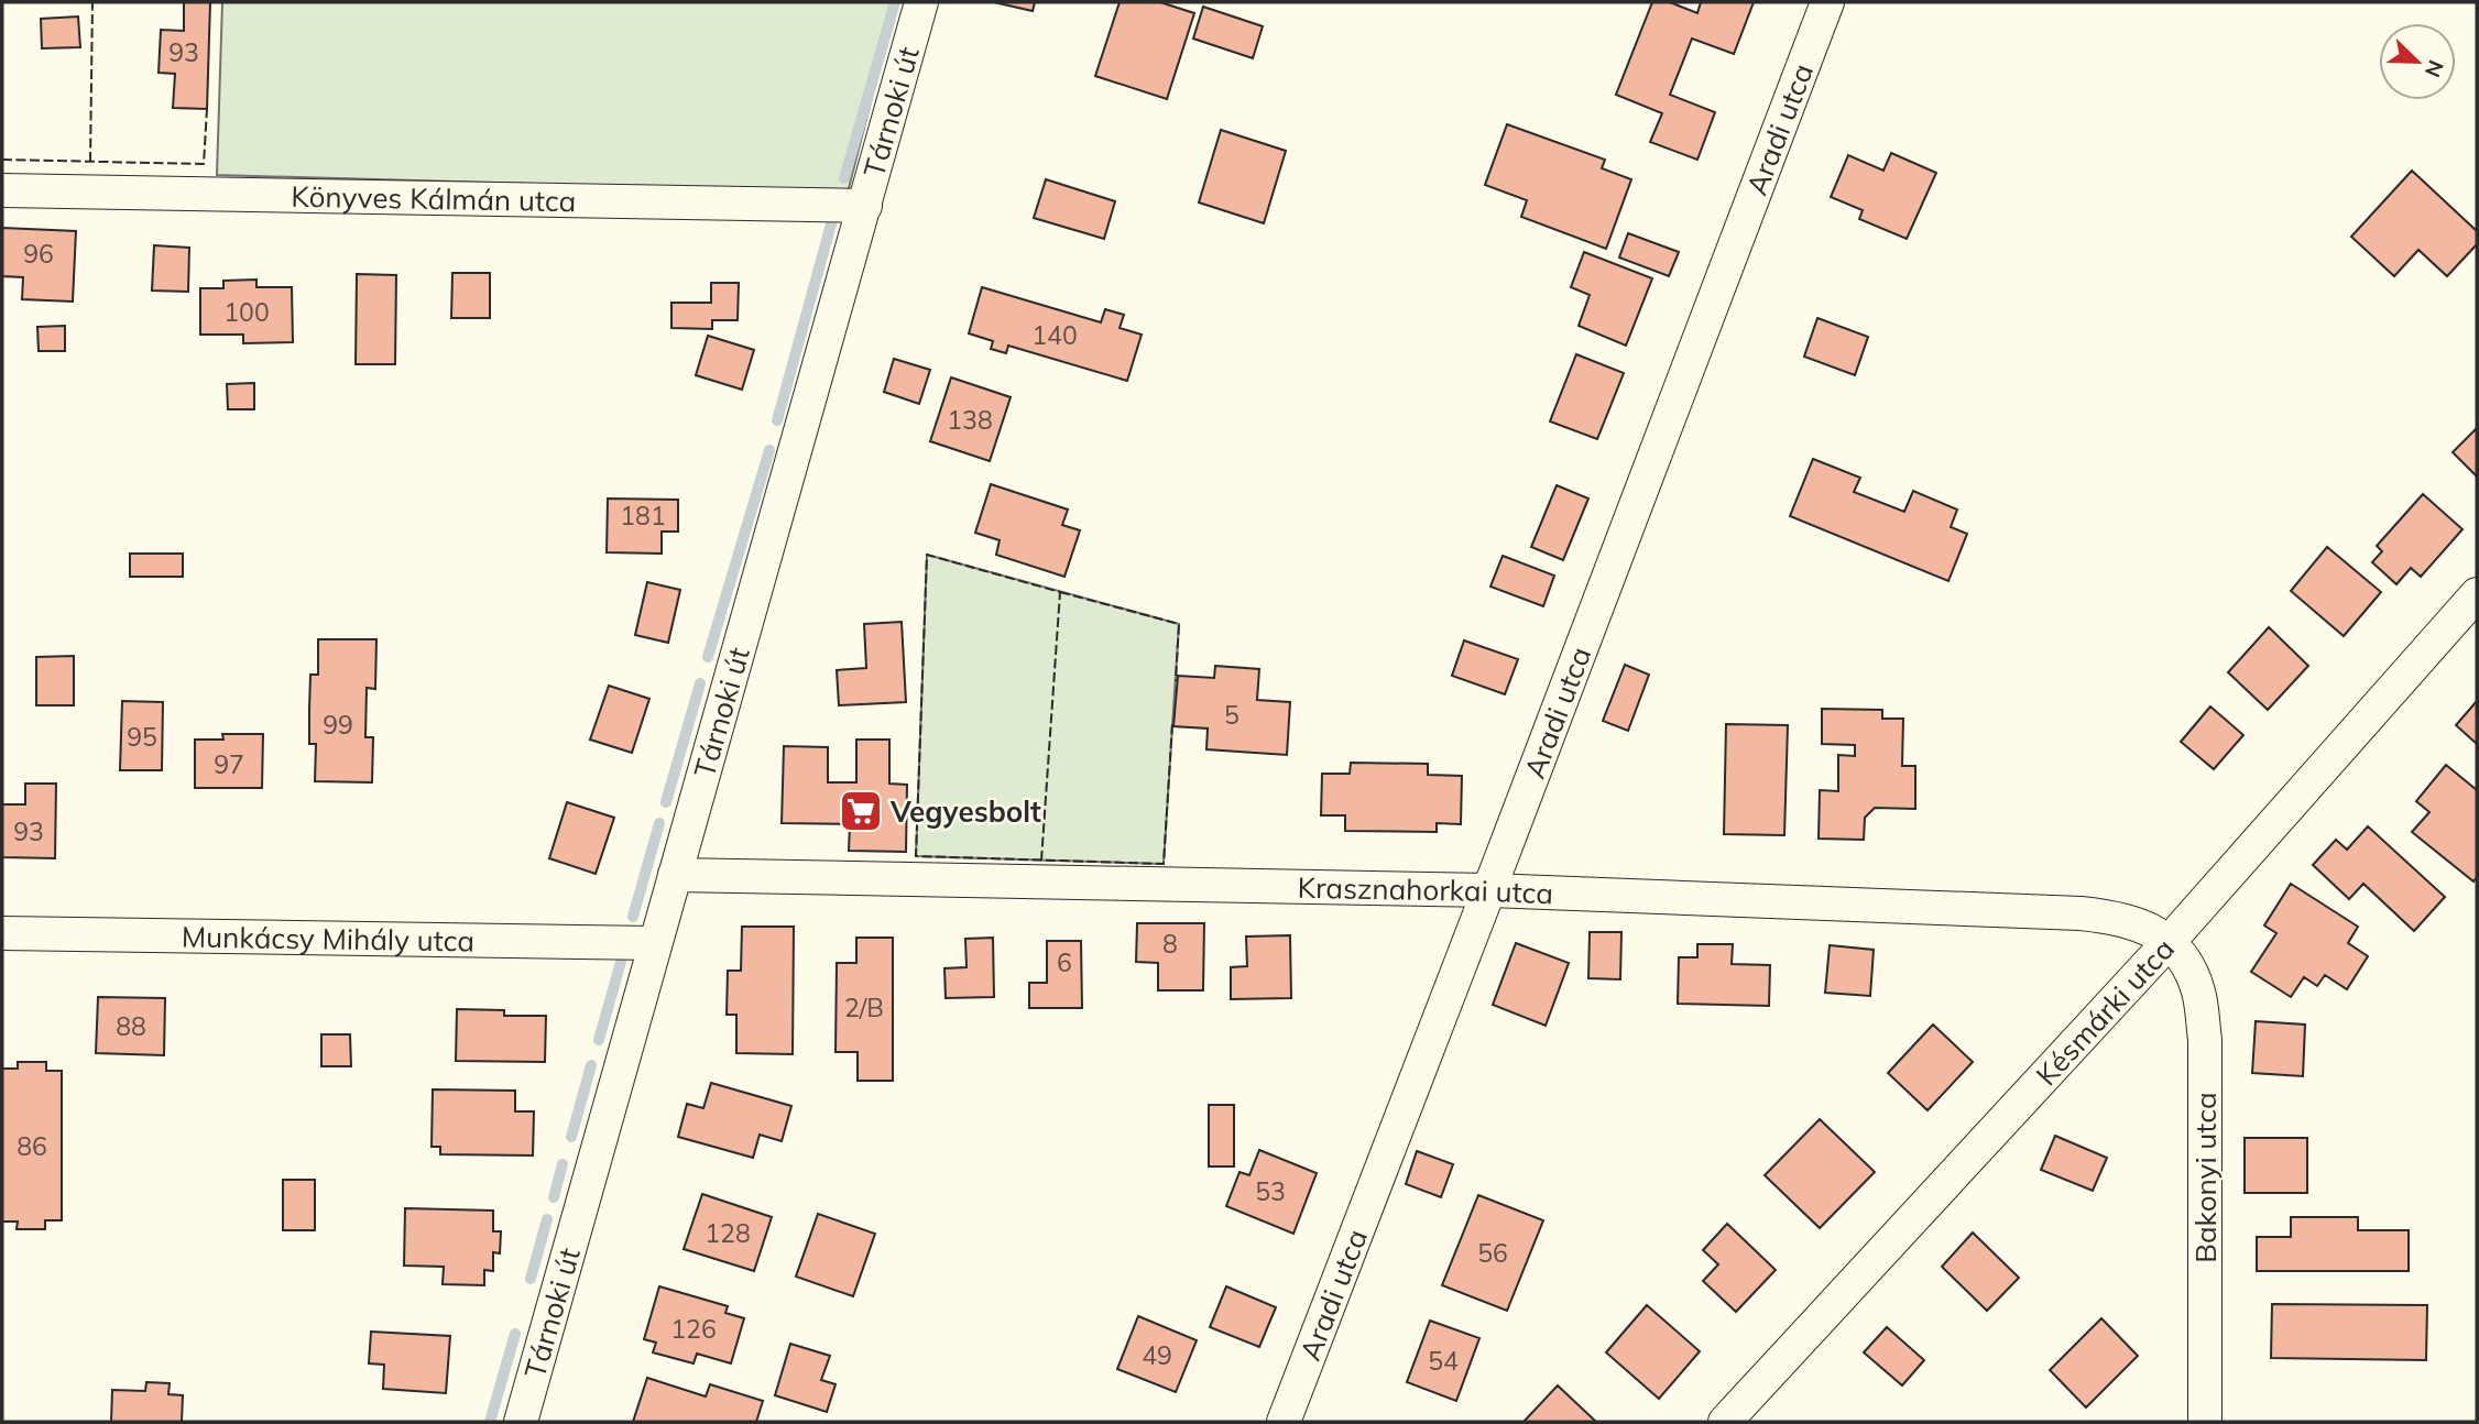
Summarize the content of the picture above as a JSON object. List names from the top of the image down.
{
  "streets": {
    "street": [
      "Tárnoki út",
      "Aradi utca",
      "Könyves Kálmán utca",
      "Krasznahorkai utca",
      "Munkácsy Mihály utca",
      "Késmárki utca",
      "Bakonyi utca"
    ]
  },
  "crossings": [
    ["Tárnoki út", "Könyves Kálmán utca"],
    ["Tárnoki út", "Krasznahorkai utca"],
    ["Tárnoki út", "Munkácsy Mihály utca"],
    ["Aradi utca", "Krasznahorkai utca"],
    ["Krasznahorkai utca", "Késmárki utca"],
    ["Krasznahorkai utca", "Bakonyi utca"],
    ["Késmárki utca", "Bakonyi utca"]
  ],
  "places": {
    "supermarket": ["Vegyesbolt"]
  },
  "house_numbers": [
    "93",
    "96",
    "100",
    "140",
    "138",
    "181",
    "5",
    "99",
    "95",
    "97",
    "93",
    "8",
    "6",
    "2/B",
    "88",
    "86",
    "53",
    "128",
    "56",
    "126",
    "49",
    "54"
  ],
  "north": "bottom right"
}
